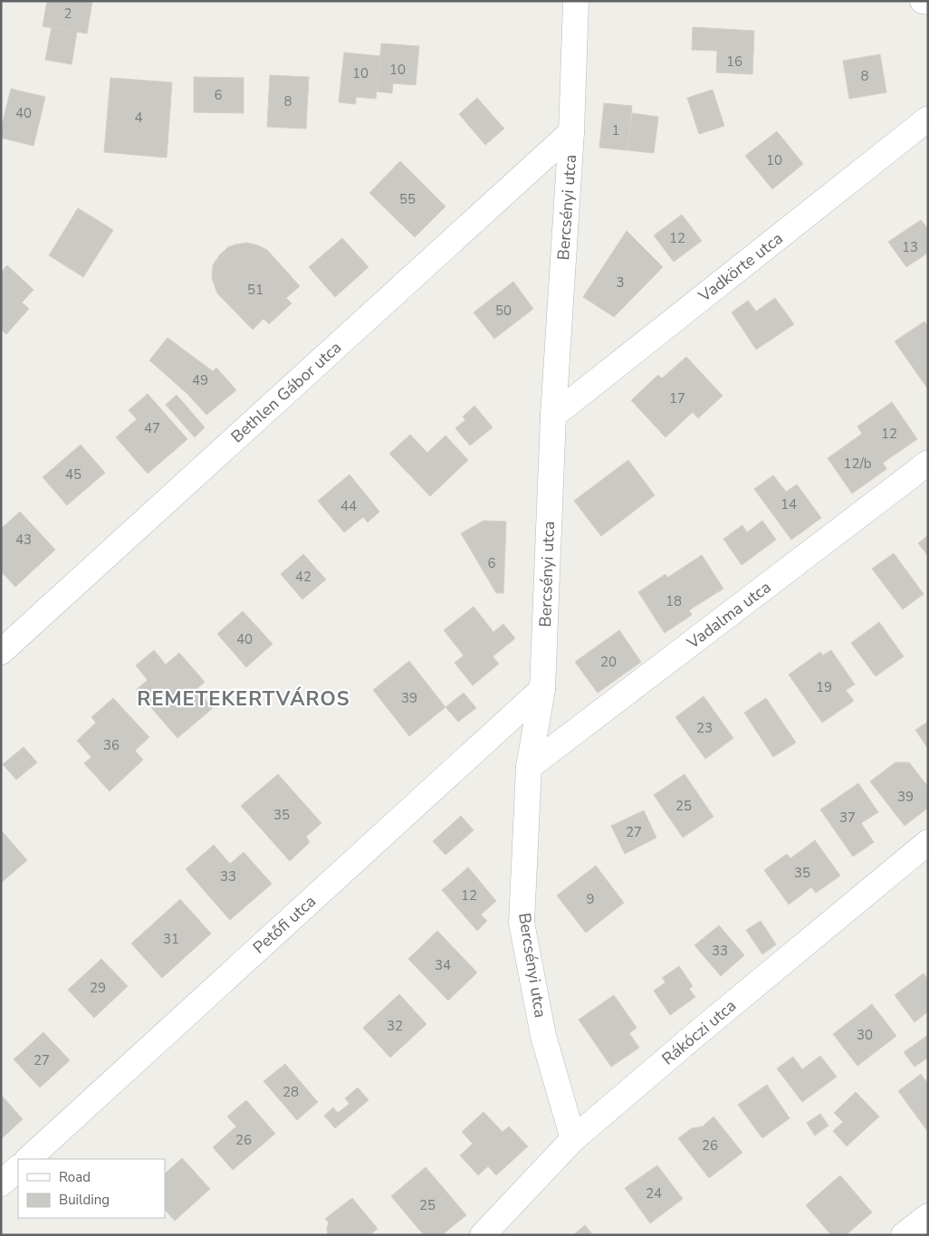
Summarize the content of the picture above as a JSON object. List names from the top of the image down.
{
  "streets": {
    "street": [
      "Bercsényi utca",
      "Vadkörte utca",
      "Bethlen Gábor utca",
      "Vadalma utca",
      "Petőfi utca",
      "Rákóczi utca"
    ]
  },
  "crossings": [
    ["Bercsényi utca", "Vadkörte utca"],
    ["Bercsényi utca", "Bethlen Gábor utca"],
    ["Bercsényi utca", "Vadalma utca"],
    ["Bercsényi utca", "Petőfi utca"],
    ["Bercsényi utca", "Rákóczi utca"]
  ],
  "districts": ["REMETEKERTVÁROS"],
  "house_numbers": [
    "2",
    "16",
    "10",
    "10",
    "8",
    "6",
    "8",
    "40",
    "4",
    "1",
    "10",
    "55",
    "12",
    "13",
    "3",
    "51",
    "50",
    "49",
    "17",
    "47",
    "12",
    "12/b",
    "45",
    "14",
    "44",
    "43",
    "6",
    "42",
    "18",
    "40",
    "20",
    "19",
    "39",
    "23",
    "36",
    "39",
    "25",
    "35",
    "37",
    "27",
    "35",
    "33",
    "12",
    "9",
    "31",
    "33",
    "34",
    "29",
    "32",
    "30",
    "27",
    "28",
    "26",
    "26",
    "24",
    "25"
  ],
  "legend": ["Road", "Building"]
}
